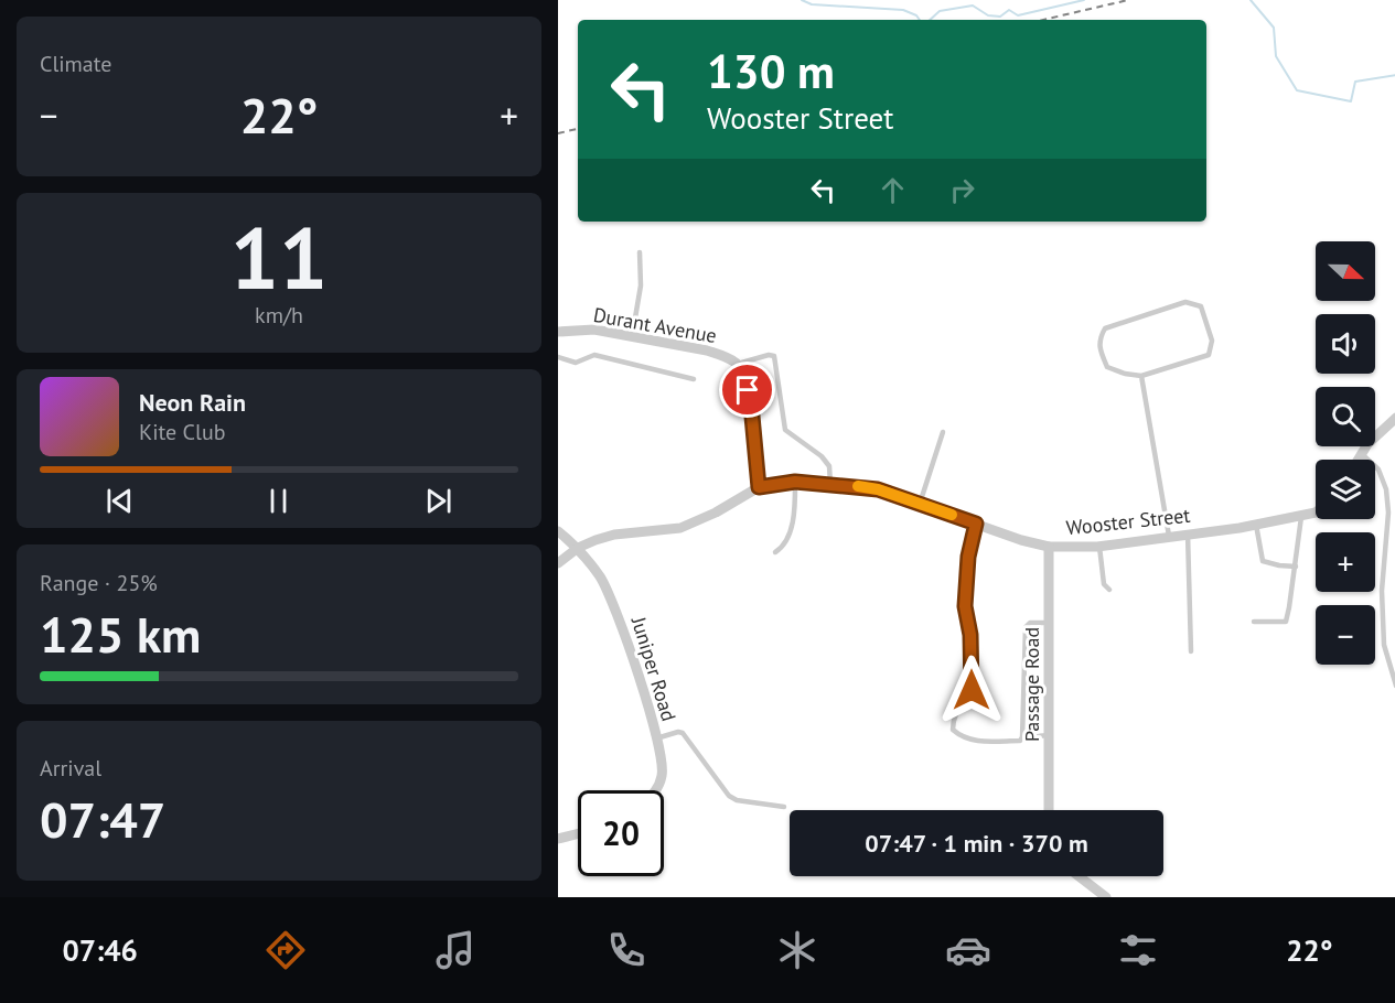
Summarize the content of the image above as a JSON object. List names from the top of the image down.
{
  "streets": {
    "street": [
      "Durant Avenue",
      "Wooster Street",
      "Juniper Road",
      "Passage Road"
    ]
  },
  "crossings": [
    ["Durant Avenue", "Wooster Street"],
    ["Wooster Street", "Juniper Road"],
    ["Wooster Street", "Passage Road"]
  ],
  "north": "right",
  "page": {
    "tile": [
      "Climate",
      ["11", "km/h"],
      ["Range · 25%", "125 km"],
      ["Arrival", "07:47"]
    ],
    "turn": ["130 m", "Wooster Street"],
    "heat": ["−", "22°", "+"],
    "map_buttons": ["+", "−"],
    "song": ["Neon Rain", "Kite Club"],
    "limit": "20",
    "trip": "07:47 · 1 min · 370 m",
    "tabs": ["07:46", "22°"]
  }
}
